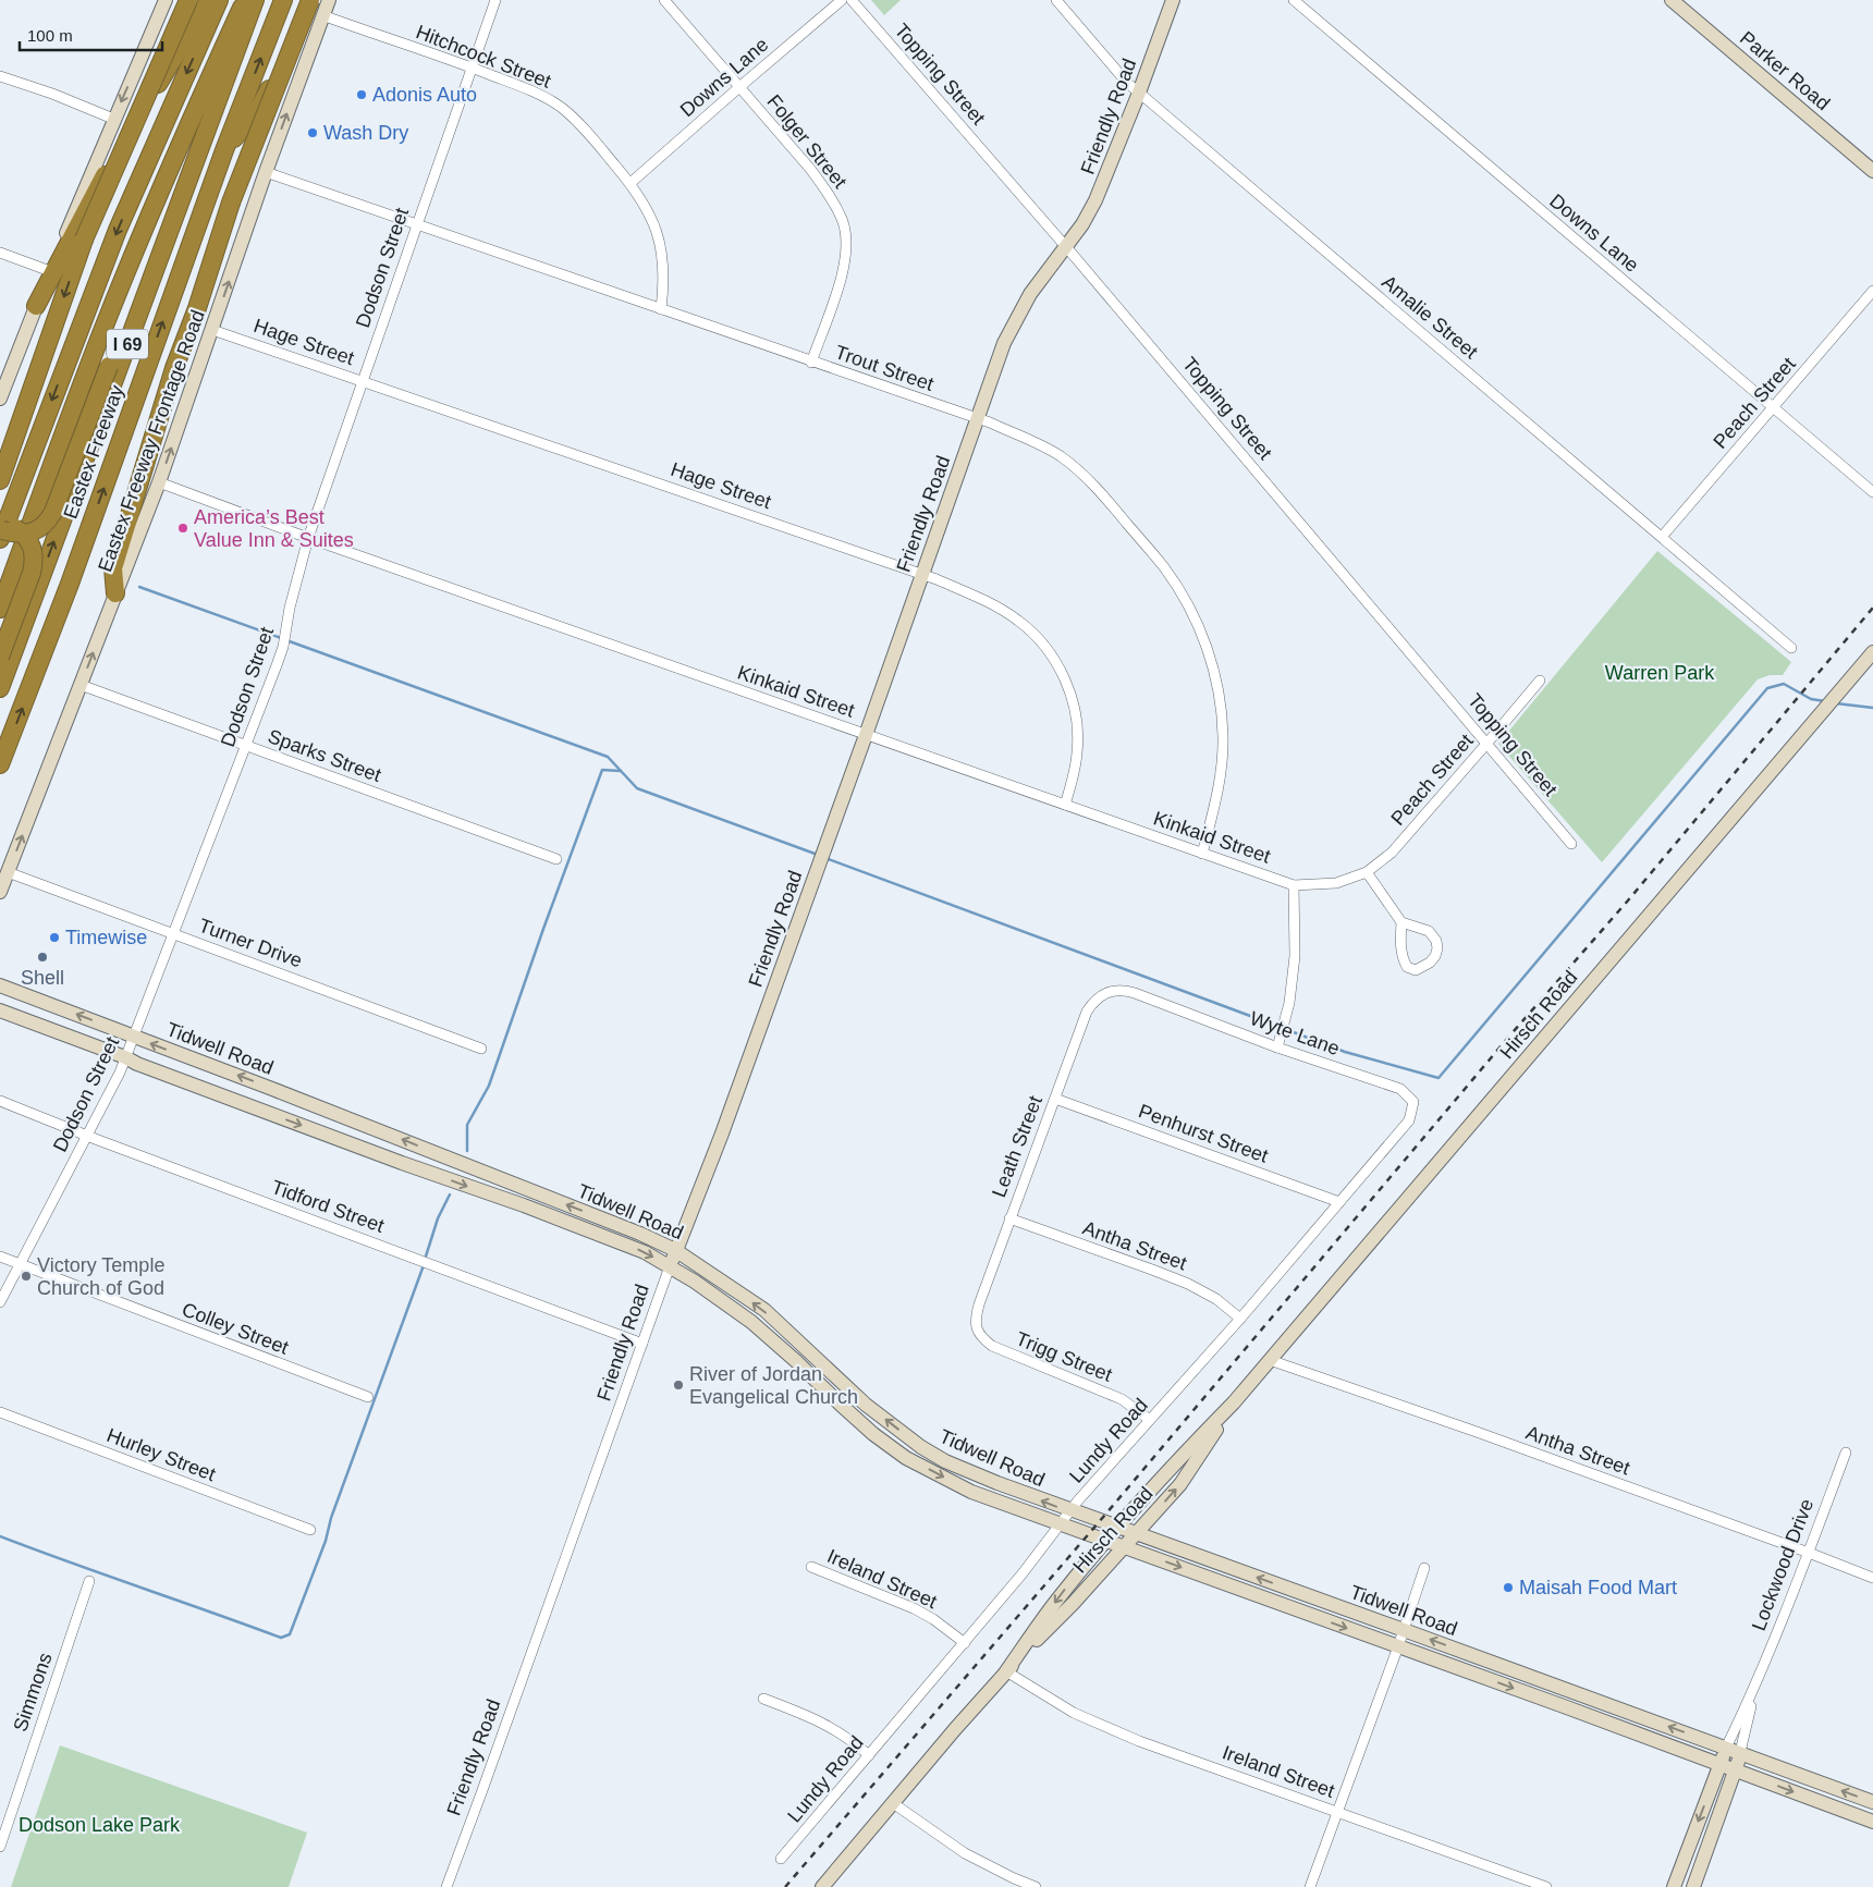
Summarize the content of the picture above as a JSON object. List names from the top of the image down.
{
  "streets": {
    "highway": ["I 69", "Eastex Freeway"],
    "main road": [
      "Parker Road",
      "Friendly Road",
      "Eastex Freeway Frontage Road",
      "Hirsch Road",
      "Tidwell Road",
      "Lockwood Drive"
    ],
    "street": [
      "Hitchcock Street",
      "Topping Street",
      "Downs Lane",
      "Folger Street",
      "Dodson Street",
      "Amalie Street",
      "Hage Street",
      "Trout Street",
      "Peach Street",
      "Kinkaid Street",
      "Sparks Street",
      "Turner Drive",
      "Wyte Lane",
      "Penhurst Street",
      "Leath Street",
      "Tidford Street",
      "Antha Street",
      "Colley Street",
      "Trigg Street",
      "Lundy Road",
      "Hurley Street",
      "Ireland Street",
      "Simmons"
    ]
  },
  "crossings": [
    ["Hitchcock Street", "Downs Lane"],
    ["Hitchcock Street", "Dodson Street"],
    ["Hitchcock Street", "Trout Street"],
    ["Hitchcock Street", "Eastex Freeway Frontage Road"],
    ["Topping Street", "Friendly Road"],
    ["Topping Street", "Peach Street"],
    ["Downs Lane", "Folger Street"],
    ["Downs Lane", "Peach Street"],
    ["Friendly Road", "Amalie Street"],
    ["Friendly Road", "Hage Street"],
    ["Friendly Road", "Trout Street"],
    ["Friendly Road", "Kinkaid Street"],
    ["Friendly Road", "Tidwell Road"],
    ["Friendly Road", "Tidford Street"],
    ["Folger Street", "Trout Street"],
    ["Dodson Street", "Hage Street"],
    ["Dodson Street", "Trout Street"],
    ["Dodson Street", "Kinkaid Street"],
    ["Dodson Street", "Sparks Street"],
    ["Dodson Street", "Turner Drive"],
    ["Dodson Street", "Tidwell Road"],
    ["Dodson Street", "Tidford Street"],
    ["Dodson Street", "Colley Street"],
    ["Amalie Street", "Peach Street"],
    ["Hage Street", "Eastex Freeway Frontage Road"],
    ["Hage Street", "Kinkaid Street"],
    ["Trout Street", "Eastex Freeway Frontage Road"],
    ["Trout Street", "Kinkaid Street"],
    ["Peach Street", "Kinkaid Street"],
    ["Eastex Freeway Frontage Road", "Kinkaid Street"],
    ["Eastex Freeway Frontage Road", "Sparks Street"],
    ["Eastex Freeway Frontage Road", "Turner Drive"],
    ["Hirsch Road", "Tidwell Road"],
    ["Hirsch Road", "Antha Street"],
    ["Hirsch Road", "Ireland Street"],
    ["Wyte Lane", "Leath Street"],
    ["Wyte Lane", "Lundy Road"],
    ["Tidwell Road", "Lundy Road"],
    ["Tidwell Road", "Lockwood Drive"],
    ["Penhurst Street", "Leath Street"],
    ["Penhurst Street", "Lundy Road"],
    ["Leath Street", "Antha Street"],
    ["Leath Street", "Trigg Street"],
    ["Antha Street", "Lundy Road"],
    ["Antha Street", "Lockwood Drive"],
    ["Trigg Street", "Lundy Road"],
    ["Lundy Road", "Ireland Street"]
  ],
  "one_way": ["Eastex Freeway Frontage Road"],
  "parks": ["Warren Park", "Dodson Lake Park"],
  "places": [
    "Adonis Auto",
    "Wash Dry",
    "America’s Best Value Inn & Suites",
    "Timewise",
    "Shell",
    "Victory Temple Church of God",
    "River of Jordan Evangelical Church",
    "Maisah Food Mart"
  ],
  "scale_bar": "100 m"
}
